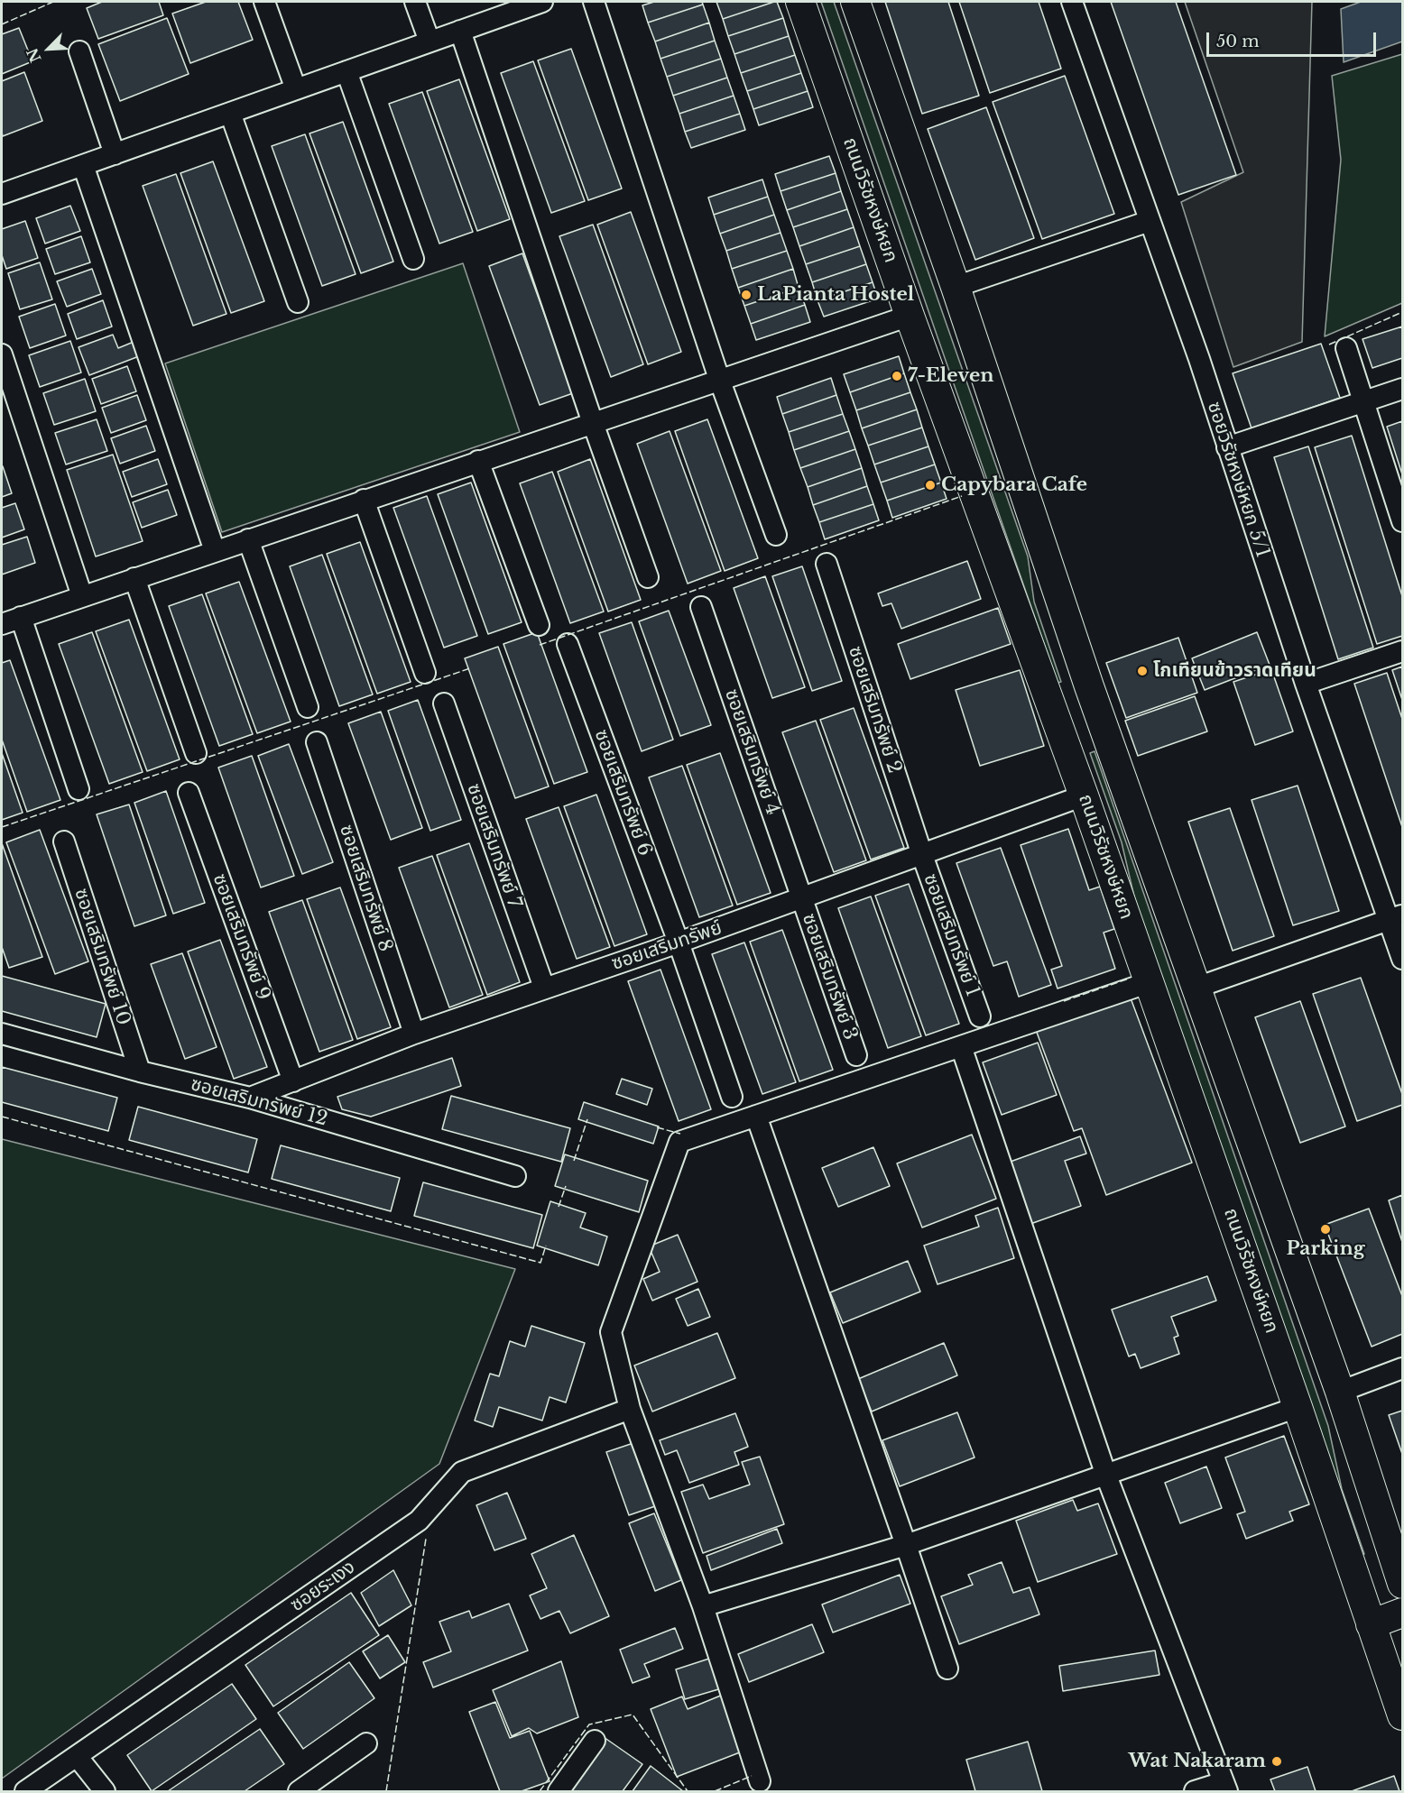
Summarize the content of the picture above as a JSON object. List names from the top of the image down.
{
  "streets": {
    "main road": ["ถนนวิรัชหงษ์หยก"],
    "street": [
      "ซอยวิรัชหงษ์หยก 5/1",
      "ซอยเสริมทรัพย์ 2",
      "ซอยเสริมทรัพย์ 4",
      "ซอยเสริมทรัพย์ 6",
      "ซอยเสริมทรัพย์ 7",
      "ซอยเสริมทรัพย์ 8",
      "ซอยเสริมทรัพย์ 1",
      "ซอยเสริมทรัพย์ 9",
      "ซอยเสริมทรัพย์",
      "ซอยเสริมทรัพย์ 10",
      "ซอยเสริมทรัพย์ 3",
      "ซอยเสริมทรัพย์ 12",
      "ซอยระเงง"
    ]
  },
  "crossings": [
    ["ถนนวิรัชหงษ์หยก", "ซอยเสริมทรัพย์"],
    ["ซอยเสริมทรัพย์ 2", "ซอยเสริมทรัพย์ 1"],
    ["ซอยเสริมทรัพย์ 2", "ซอยเสริมทรัพย์"],
    ["ซอยเสริมทรัพย์ 4", "ซอยเสริมทรัพย์"],
    ["ซอยเสริมทรัพย์ 4", "ซอยเสริมทรัพย์ 3"],
    ["ซอยเสริมทรัพย์ 6", "ซอยเสริมทรัพย์"],
    ["ซอยเสริมทรัพย์ 7", "ซอยเสริมทรัพย์"],
    ["ซอยเสริมทรัพย์ 8", "ซอยเสริมทรัพย์"],
    ["ซอยเสริมทรัพย์ 1", "ซอยเสริมทรัพย์"],
    ["ซอยเสริมทรัพย์ 9", "ซอยเสริมทรัพย์"],
    ["ซอยเสริมทรัพย์", "ซอยเสริมทรัพย์ 3"],
    ["ซอยเสริมทรัพย์", "ซอยเสริมทรัพย์ 12"],
    ["ซอยเสริมทรัพย์ 10", "ซอยเสริมทรัพย์ 12"]
  ],
  "places": [
    "LaPianta Hostel",
    "7-Eleven",
    "Capybara Cafe",
    "โกเทียนข้าวราดเทียน",
    "Parking",
    "Wat Nakaram"
  ],
  "scale_bar": "50 m",
  "north": "bottom left"
}
